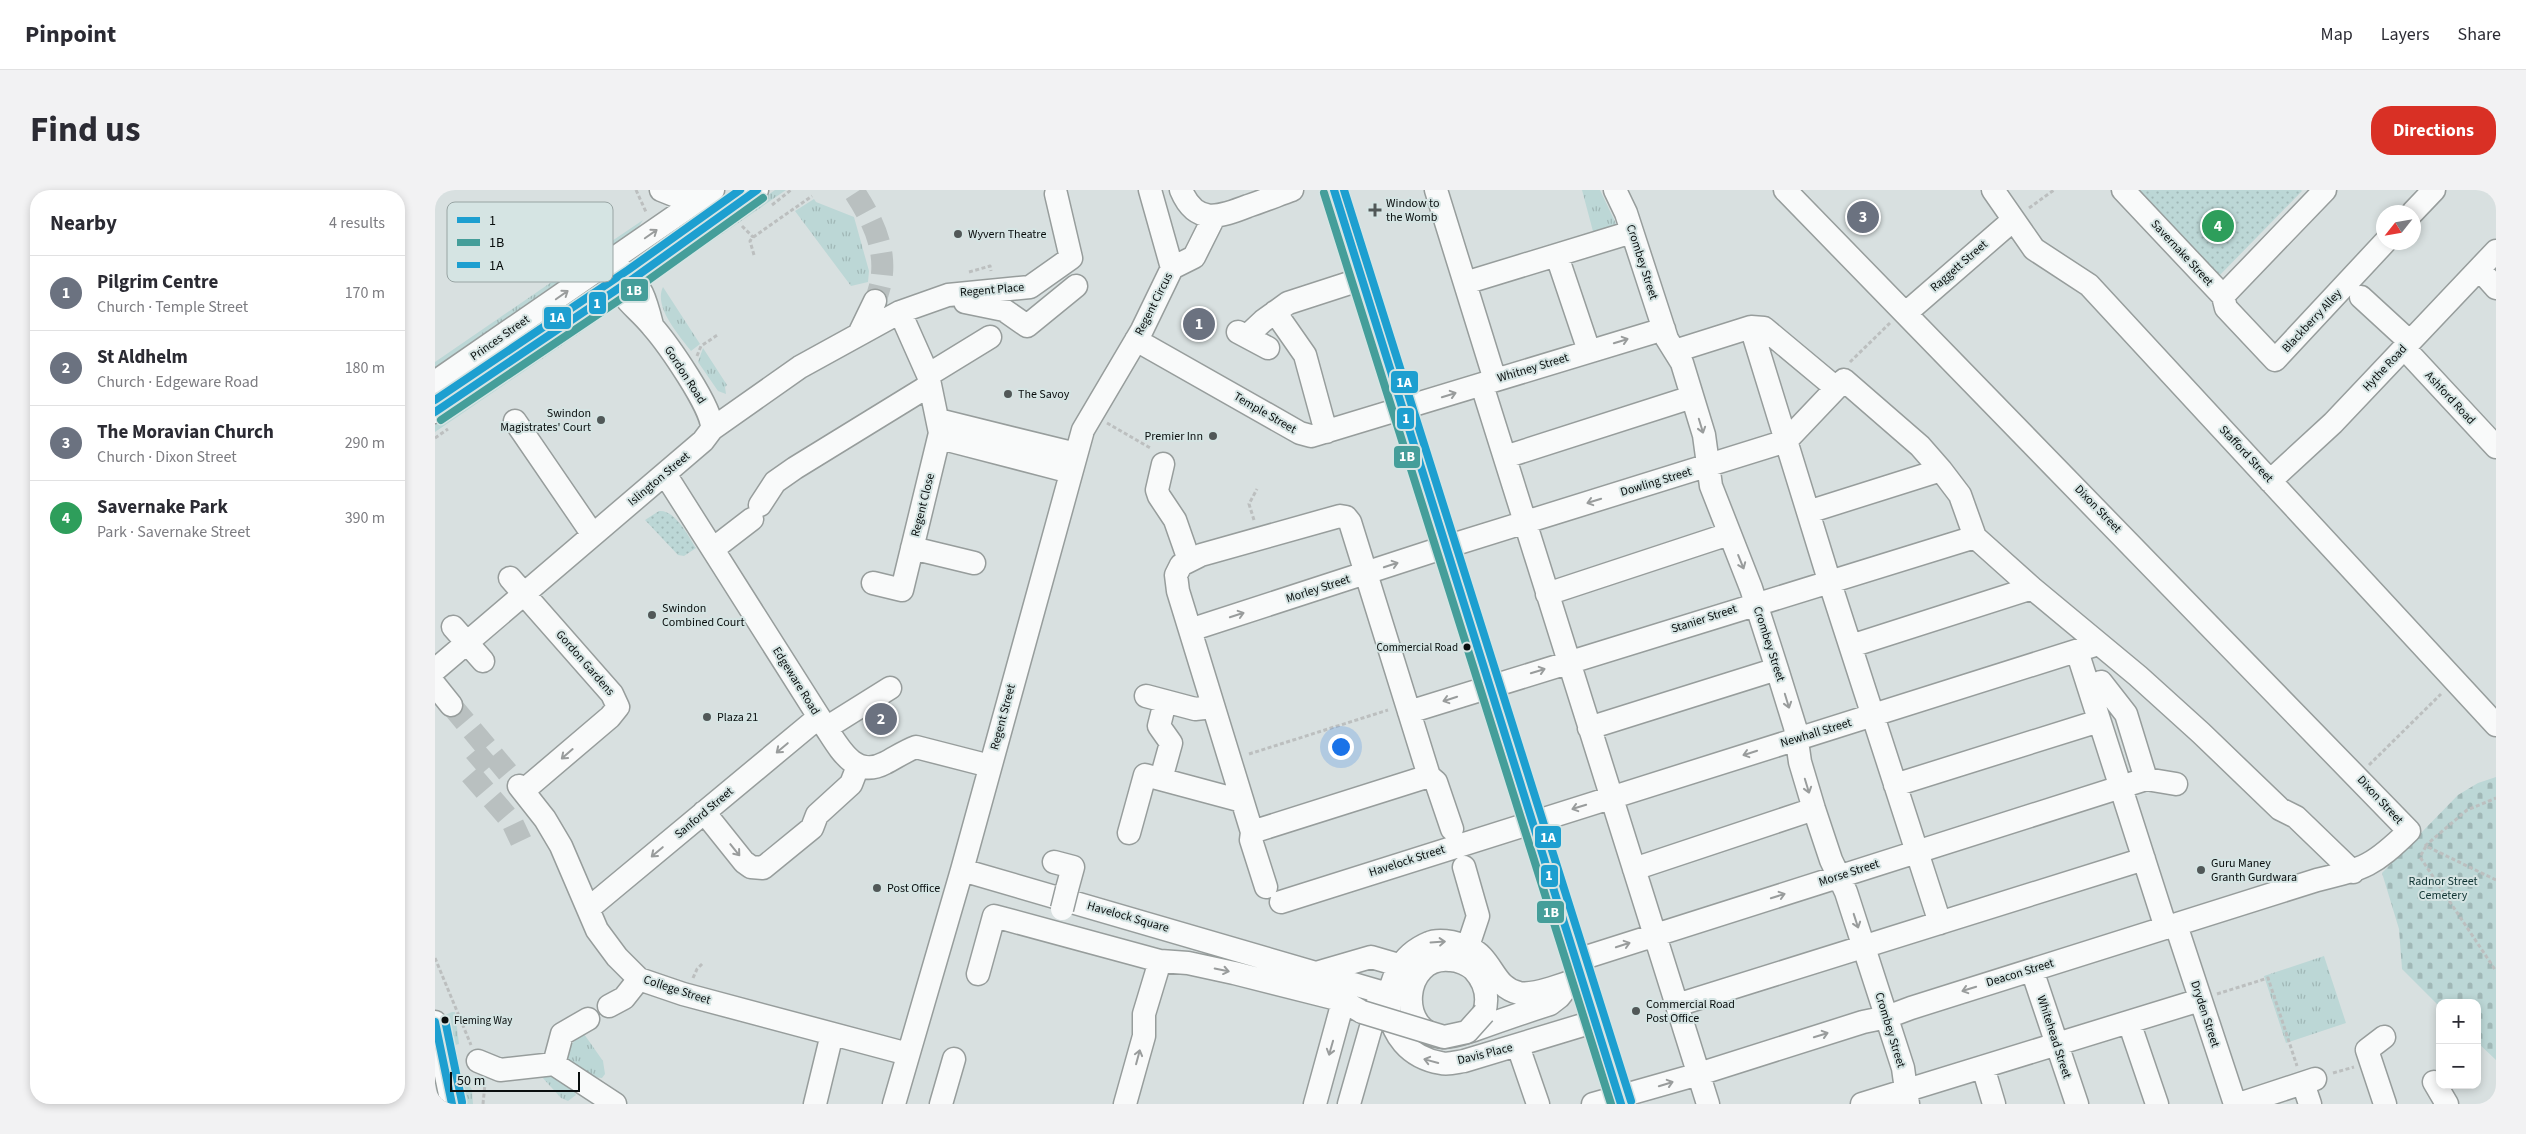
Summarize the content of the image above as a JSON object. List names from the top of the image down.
{
  "streets": {
    "street": [
      "Savernake Street",
      "Crombey Street",
      "Raggett Street",
      "Regent Place",
      "Regent Circus",
      "Blackberry Alley",
      "Princes Street",
      "Whitney Street",
      "Hythe Road",
      "Gordon Road",
      "Ashford Road",
      "Temple Street",
      "Stafford Street",
      "Islington Street",
      "Dowling Street",
      "Regent Close",
      "Dixon Street",
      "Morley Street",
      "Stanier Street",
      "Gordon Gardens",
      "Edgeware Road",
      "Regent Street",
      "Newhall Street",
      "Sanford Street",
      "Havelock Street",
      "Morse Street",
      "Havelock Square",
      "Deacon Street",
      "College Street",
      "Dryden Street",
      "Whitehead Street",
      "Davis Place"
    ]
  },
  "crossings": [
    ["Savernake Street", "Blackberry Alley"],
    ["Crombey Street", "Whitney Street"],
    ["Crombey Street", "Dowling Street"],
    ["Crombey Street", "Stanier Street"],
    ["Crombey Street", "Newhall Street"],
    ["Crombey Street", "Morse Street"],
    ["Crombey Street", "Deacon Street"],
    ["Raggett Street", "Stafford Street"],
    ["Raggett Street", "Dixon Street"],
    ["Regent Place", "Islington Street"],
    ["Regent Place", "Regent Close"],
    ["Regent Circus", "Temple Street"],
    ["Regent Circus", "Regent Street"],
    ["Princes Street", "Gordon Road"],
    ["Whitney Street", "Temple Street"],
    ["Hythe Road", "Ashford Road"],
    ["Hythe Road", "Stafford Street"],
    ["Gordon Road", "Islington Street"],
    ["Temple Street", "Regent Street"],
    ["Islington Street", "Regent Close"],
    ["Islington Street", "Gordon Gardens"],
    ["Islington Street", "Edgeware Road"],
    ["Dowling Street", "Morley Street"],
    ["Dixon Street", "Deacon Street"],
    ["Gordon Gardens", "College Street"],
    ["Edgeware Road", "Sanford Street"],
    ["Regent Street", "Havelock Square"],
    ["Regent Street", "College Street"],
    ["Newhall Street", "Havelock Street"],
    ["Newhall Street", "Dryden Street"],
    ["Sanford Street", "College Street"],
    ["Morse Street", "Dryden Street"],
    ["Deacon Street", "Dryden Street"],
    ["Deacon Street", "Whitehead Street"]
  ],
  "one_way": ["Morley Street", "Sanford Street"],
  "parks": ["Radnor Street Cemetery"],
  "places": {
    "health": ["Window to the Womb"],
    "other": [
      "Wyvern Theatre",
      "The Savoy",
      "Swindon Magistrates' Court",
      "Premier Inn",
      "Swindon Combined Court",
      "Commercial Road",
      "Plaza 21",
      "Guru Maney Granth Gurdwara",
      "Post Office",
      "Commercial Road Post Office",
      "Fleming Way"
    ]
  },
  "lines": ["transit line 1", "transit line 1A", "transit line 1B"],
  "legend": ["1", "1B", "1A"],
  "scale_bar": "50 m",
  "north": "bottom left",
  "page": {
    "header": "Pinpoint",
    "nav": ["Map", "Layers", "Share"],
    "title": "Find us",
    "buttons": "Directions",
    "heading": ["Nearby", "4 results"],
    "pins": [
      "3",
      "4",
      "1",
      "2"
    ],
    "list": [
      {
        "mark": "1",
        "name": "Pilgrim Centre",
        "note": "Church · Temple Street",
        "value": "170 m"
      },
      {
        "mark": "2",
        "name": "St Aldhelm",
        "note": "Church · Edgeware Road",
        "value": "180 m"
      },
      {
        "mark": "3",
        "name": "The Moravian Church",
        "note": "Church · Dixon Street",
        "value": "290 m"
      },
      {
        "mark": "4",
        "name": "Savernake Park",
        "note": "Park · Savernake Street",
        "value": "390 m"
      }
    ],
    "map_buttons": ["+", "−"],
    "scale": "50 m"
  }
}
